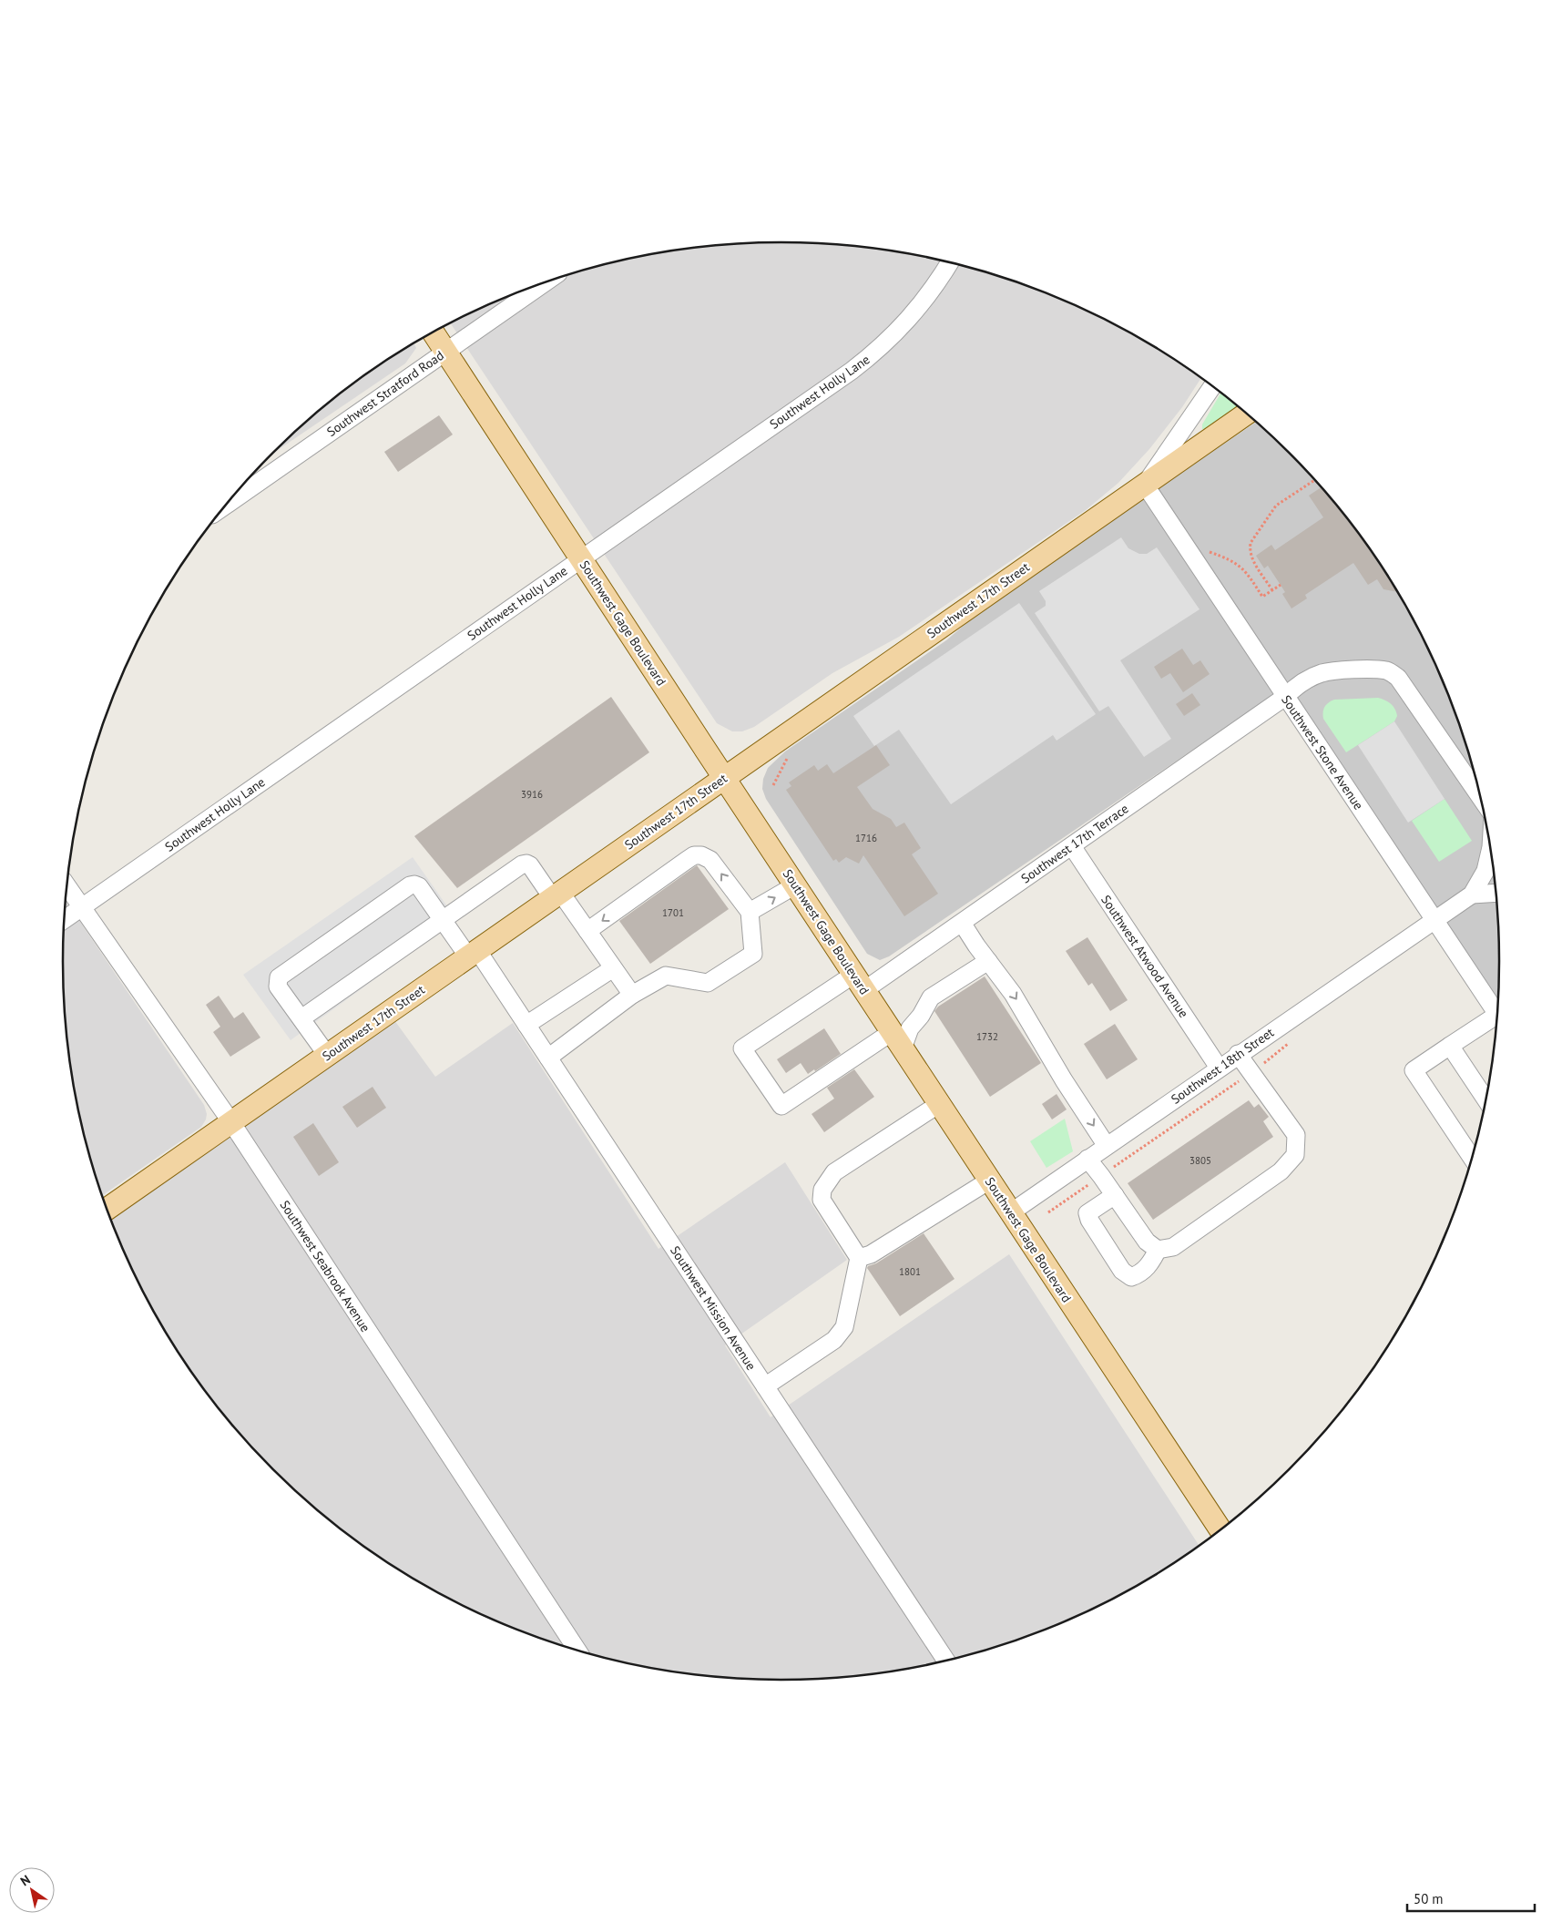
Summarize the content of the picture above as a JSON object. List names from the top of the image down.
{
  "streets": {
    "main road": ["Southwest 17th Street", "Southwest Gage Boulevard"],
    "street": [
      "Southwest Holly Lane",
      "Southwest Stratford Road",
      "Southwest Stone Avenue",
      "Southwest 17th Terrace",
      "Southwest Atwood Avenue",
      "Southwest 18th Street",
      "Southwest Seabrook Avenue",
      "Southwest Mission Avenue"
    ]
  },
  "crossings": [
    ["Southwest Holly Lane", "Southwest Gage Boulevard"],
    ["Southwest Holly Lane", "Southwest Seabrook Avenue"],
    ["Southwest Stratford Road", "Southwest Gage Boulevard"],
    ["Southwest 17th Street", "Southwest Gage Boulevard"],
    ["Southwest 17th Street", "Southwest Stone Avenue"],
    ["Southwest 17th Street", "Southwest Seabrook Avenue"],
    ["Southwest 17th Street", "Southwest Mission Avenue"],
    ["Southwest Gage Boulevard", "Southwest 17th Terrace"],
    ["Southwest Gage Boulevard", "Southwest 18th Street"],
    ["Southwest Stone Avenue", "Southwest 17th Terrace"],
    ["Southwest Stone Avenue", "Southwest 18th Street"],
    ["Southwest 17th Terrace", "Southwest Atwood Avenue"],
    ["Southwest Atwood Avenue", "Southwest 18th Street"]
  ],
  "house_numbers": [
    "3916",
    "1716",
    "1701",
    "1732",
    "3805",
    "1801"
  ],
  "scale_bar": "50 m",
  "north": "top left"
}
